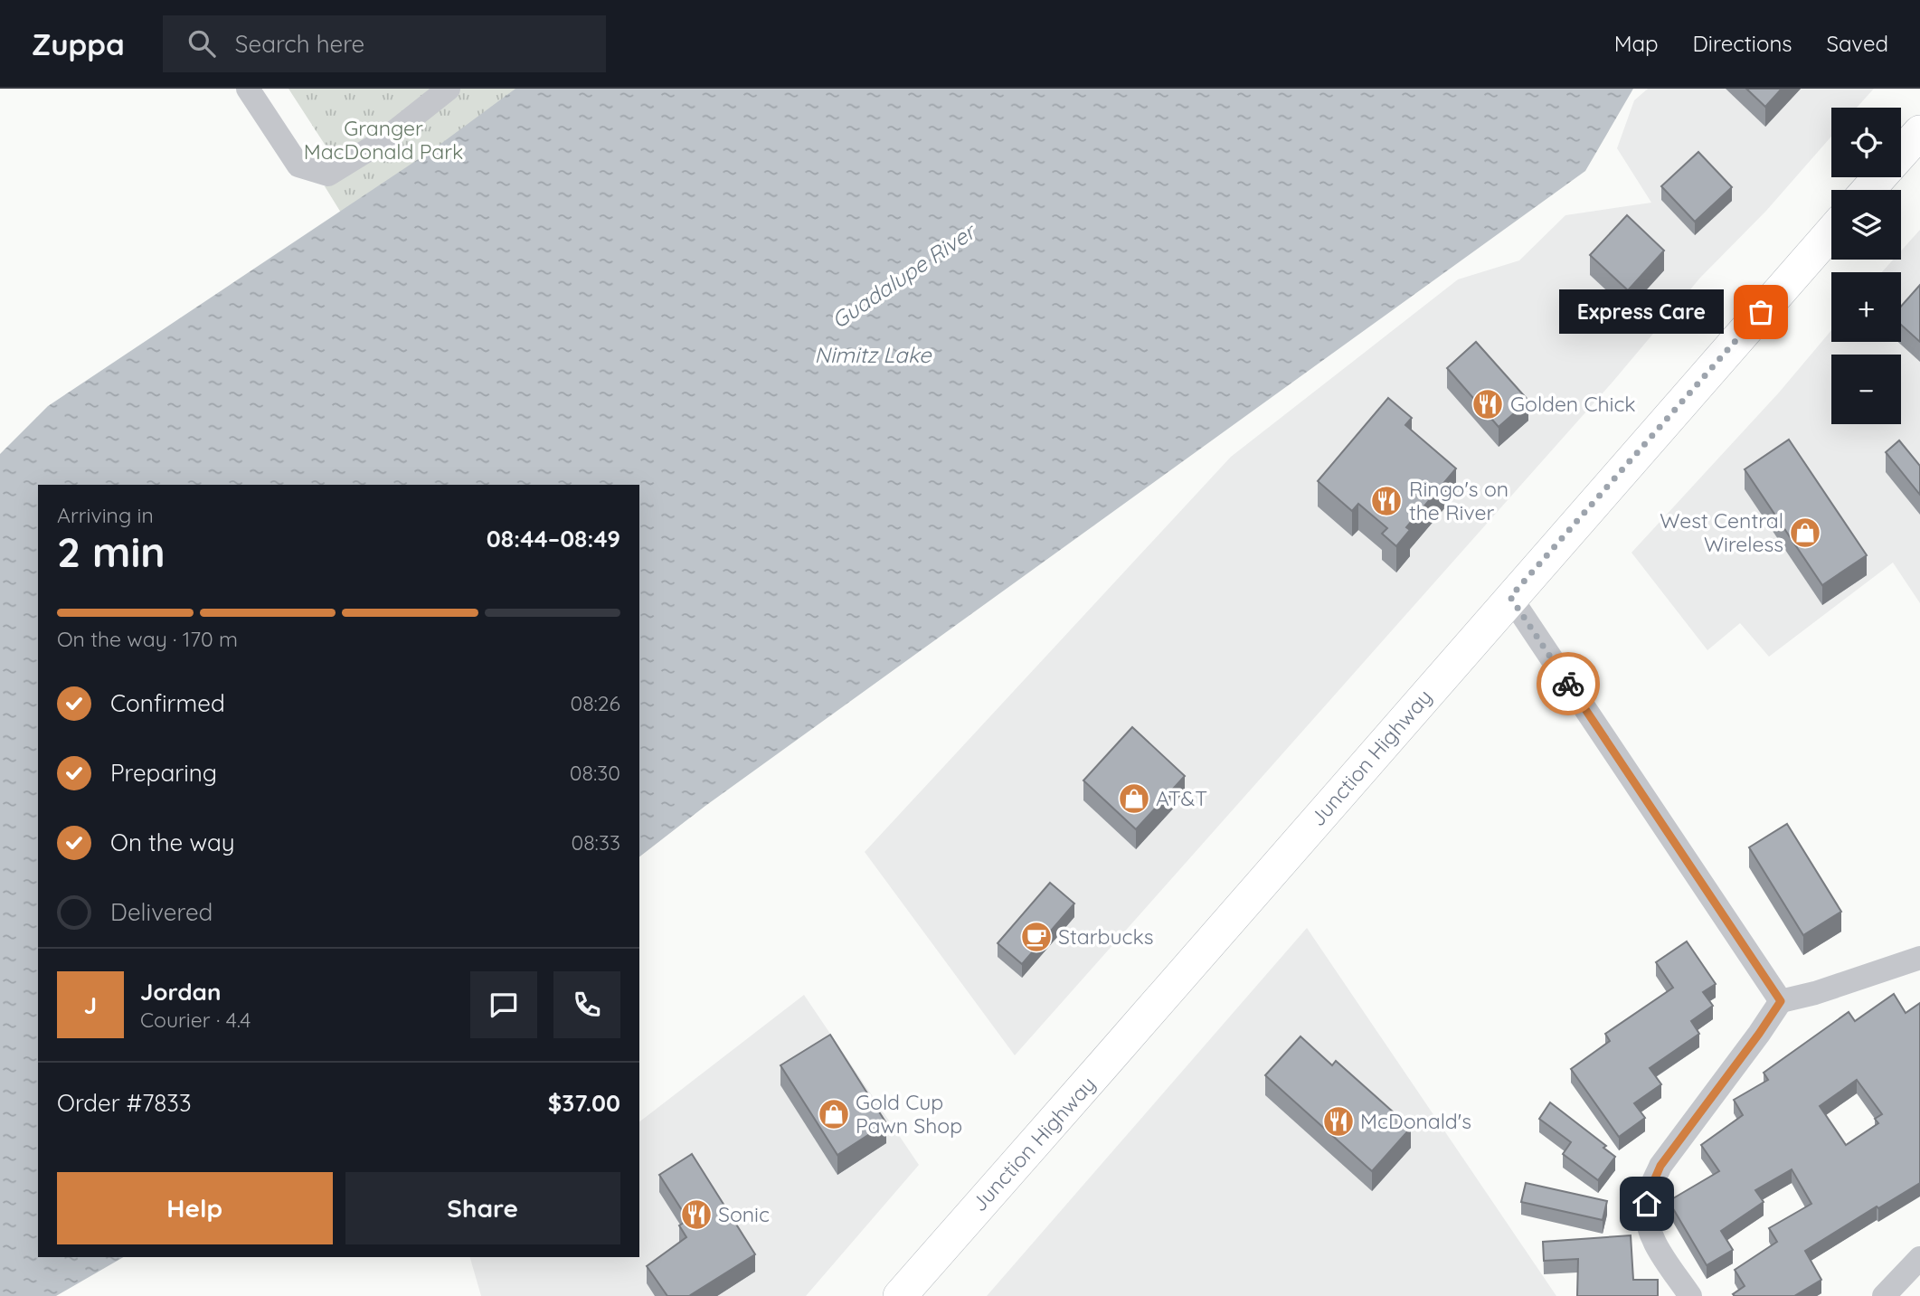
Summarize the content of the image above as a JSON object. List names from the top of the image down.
{
  "streets": {
    "main road": ["Junction Highway"]
  },
  "water": ["Guadalupe River", "Nimitz Lake"],
  "parks": ["Granger MacDonald Park"],
  "places": {
    "other": ["Express Care"],
    "restaurant": [
      "Golden Chick",
      "Ringo's on the River",
      "McDonald's",
      "Sonic"
    ],
    "shop": ["West Central Wireless", "AT&T", "Gold Cup Pawn Shop"],
    "cafe": ["Starbucks"]
  },
  "page": {
    "header": "Zuppa",
    "search": "Search here",
    "nav": ["Map", "Directions", "Saved"],
    "map_buttons": ["+", "−"],
    "bubble": "Express Care",
    "heading": ["2 min", "Arriving in", "08:44–08:49"],
    "panel": [
      "Jordan",
      "Courier · 4.4",
      "Order #7833",
      "$37.00"
    ],
    "bar": "On the way · 170 m",
    "list": [
      ["Confirmed", "08:26"],
      ["Preparing", "08:30"],
      ["On the way", "08:33"],
      "Delivered"
    ],
    "round": "J",
    "buttons": ["Help", "Share"]
  }
}
